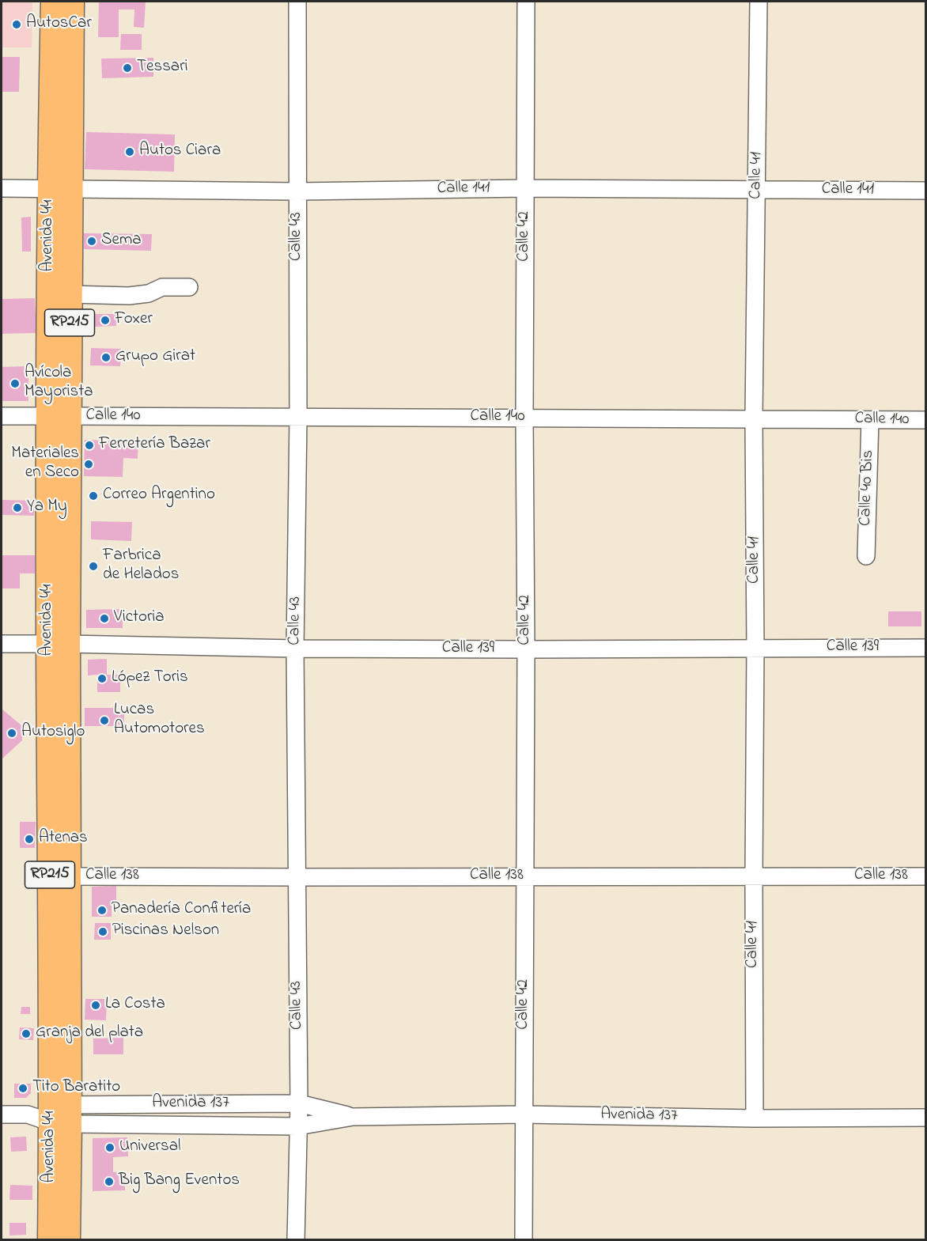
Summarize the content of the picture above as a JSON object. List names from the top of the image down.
{
  "streets": {
    "highway": ["Avenida 44", "RP215"],
    "street": [
      "Calle 41",
      "Calle 141",
      "Calle 43",
      "Calle 42",
      "Calle 140",
      "Calle 40 Bis",
      "Calle 139",
      "Calle 138",
      "Avenida 137"
    ]
  },
  "crossings": [
    ["Calle 41", "Calle 141"],
    ["Calle 41", "Calle 140"],
    ["Calle 41", "Calle 139"],
    ["Calle 41", "Calle 138"],
    ["Calle 41", "Avenida 137"],
    ["Calle 141", "Avenida 44"],
    ["Calle 141", "Calle 43"],
    ["Calle 141", "Calle 42"],
    ["Avenida 44", "Calle 140"],
    ["Avenida 44", "Calle 139"],
    ["Avenida 44", "Calle 138"],
    ["Avenida 44", "Avenida 137"],
    ["Calle 43", "Calle 140"],
    ["Calle 43", "Calle 139"],
    ["Calle 43", "Calle 138"],
    ["Calle 43", "Avenida 137"],
    ["Calle 42", "Calle 140"],
    ["Calle 42", "Calle 139"],
    ["Calle 42", "Calle 138"],
    ["Calle 42", "Avenida 137"],
    ["Calle 140", "Calle 40 Bis"]
  ],
  "places": [
    "AutosCar",
    "Tessari",
    "Autos Ciara",
    "Sema",
    "Foxer",
    "Grupo Girat",
    "Avícola Mayorista",
    "Ferretería Bazar",
    "Materiales en Seco",
    "Correo Argentino",
    "Ya My",
    "Farbrica de Helados",
    "Victoria",
    "López Toris",
    "Lucas Automotores",
    "Autosiglo",
    "Atenas",
    "Panadería Confitería",
    "Piscinas Nelson",
    "La Costa",
    "Granja del plata",
    "Tito Baratito",
    "Universal",
    "Big Bang Eventos"
  ]
}
